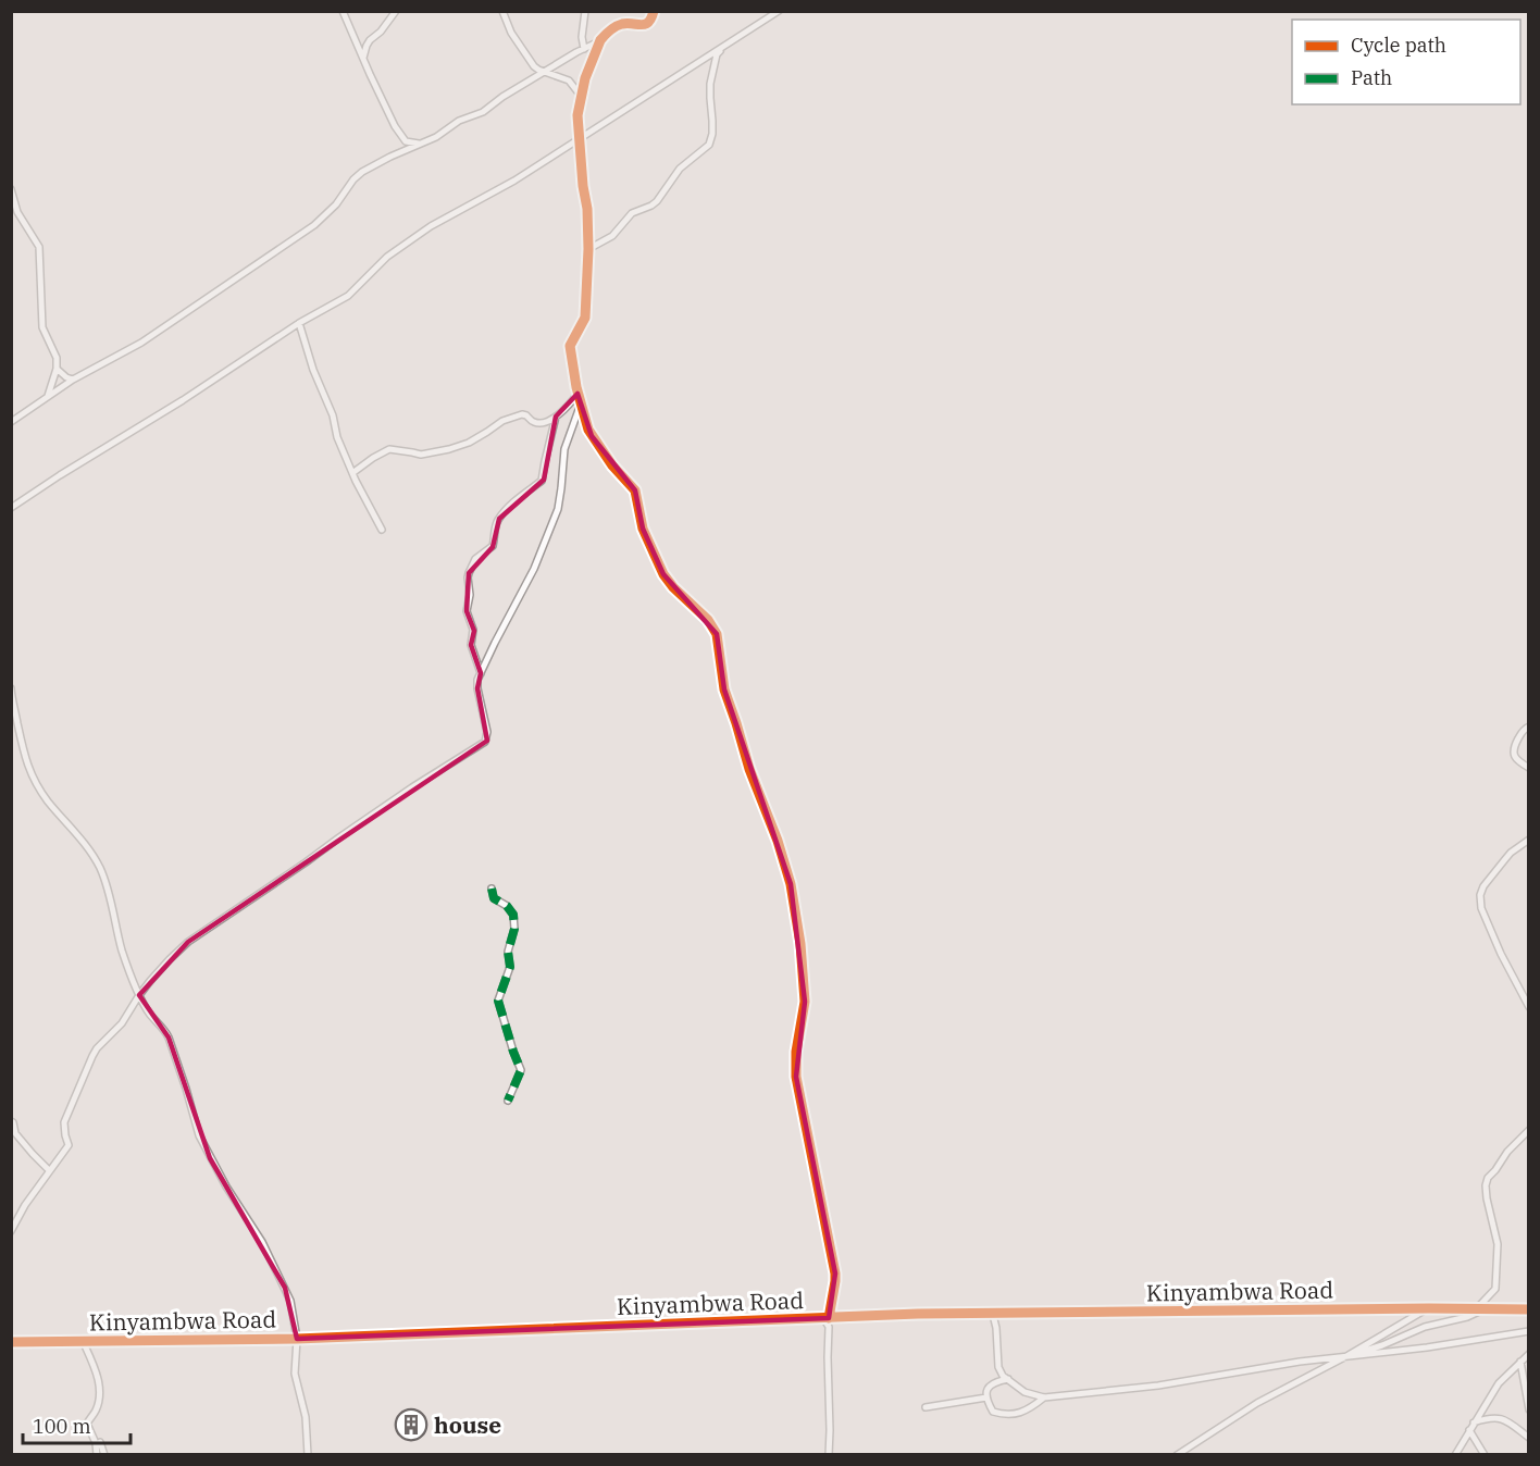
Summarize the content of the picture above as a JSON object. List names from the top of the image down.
{
  "streets": {
    "street": ["Kinyambwa Road"]
  },
  "places": {
    "building": ["house"]
  },
  "legend": ["Cycle path", "Path"],
  "scale_bar": "100 m"
}
